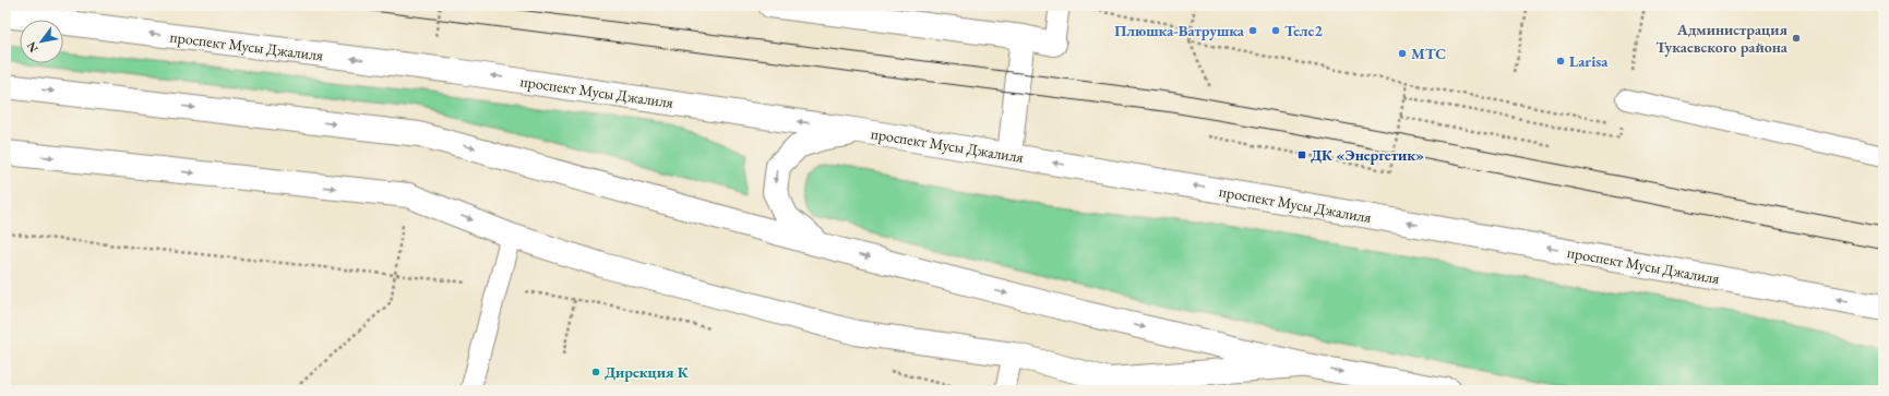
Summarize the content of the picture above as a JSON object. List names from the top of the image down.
{
  "streets": {
    "main road": ["проспект Мусы Джалиля"]
  },
  "places": {
    "other": [
      "Плюшка-Ватрушка",
      "Теле2",
      "Администрация Тукаевского района",
      "МТС",
      "Larisa",
      "Дирекция К"
    ],
    "transit": ["ДК «Энергетик»"]
  },
  "north": "bottom left"
}
